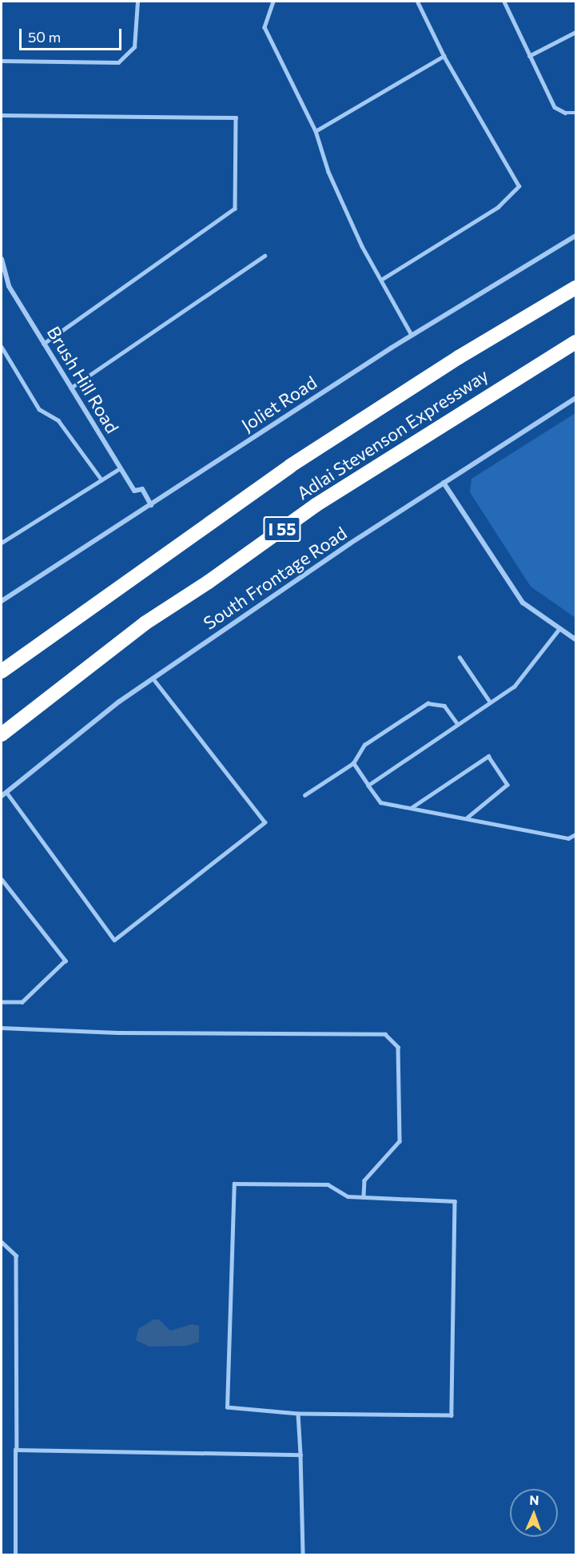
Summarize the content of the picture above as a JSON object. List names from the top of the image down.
{
  "streets": {
    "highway": ["Adlai Stevenson Expressway", "I 55"],
    "street": ["Brush Hill Road", "Joliet Road", "South Frontage Road"]
  },
  "crossings": [
    ["Brush Hill Road", "Joliet Road"]
  ],
  "scale_bar": "50 m",
  "north": "top"
}
